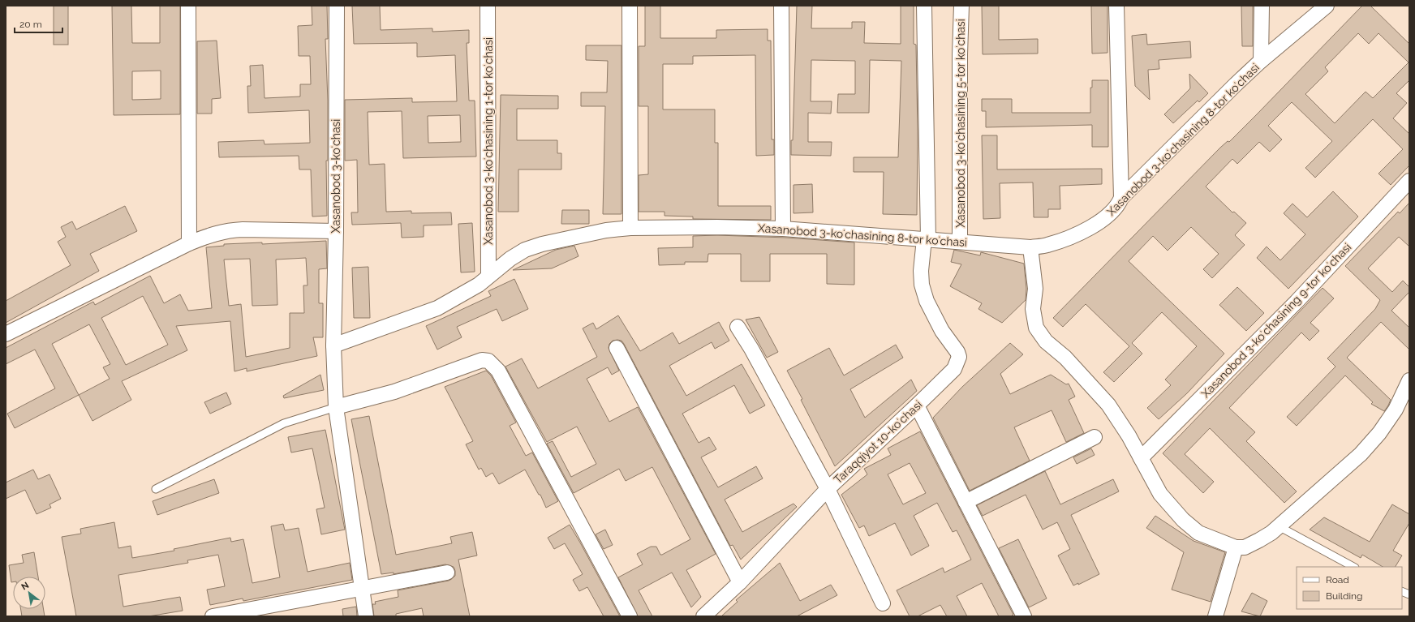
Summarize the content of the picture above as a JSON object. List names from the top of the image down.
{
  "streets": {
    "street": [
      "Xasanobod 3-koʻchasining 5-tor koʻchasi",
      "Xasanobod 3-koʻchasining 8-tor koʻchasi",
      "Xasanobod 3-koʻchasining 1-tor koʻchasi",
      "Xasanobod 3-koʻchasi",
      "Xasanobod 3-koʻchasining 9-tor koʻchasi",
      "Taraqqiyot 10-koʻchasi"
    ]
  },
  "crossings": [
    ["Xasanobod 3-koʻchasining 5-tor koʻchasi", "Xasanobod 3-koʻchasining 8-tor koʻchasi"],
    ["Xasanobod 3-koʻchasining 8-tor koʻchasi", "Xasanobod 3-koʻchasining 1-tor koʻchasi"],
    ["Xasanobod 3-koʻchasining 8-tor koʻchasi", "Xasanobod 3-koʻchasi"],
    ["Xasanobod 3-koʻchasining 8-tor koʻchasi", "Taraqqiyot 10-koʻchasi"]
  ],
  "legend": ["Road", "Building"],
  "scale_bar": "20 m",
  "north": "top left"
}
